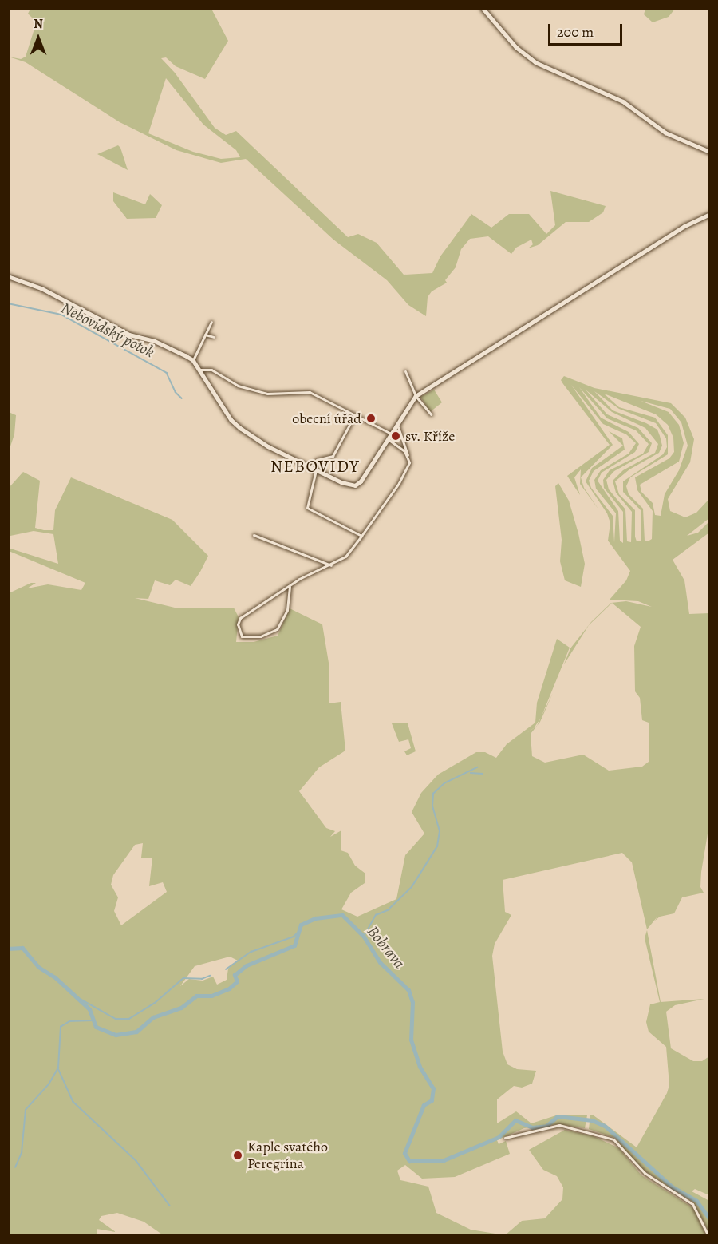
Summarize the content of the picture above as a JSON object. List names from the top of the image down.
{
  "districts": ["NEBOVIDY"],
  "water": ["Nebovidský potok", "Bobrava"],
  "places": ["obecní úřad", "sv. Kříže", "Kaple svatého Peregrína"],
  "scale_bar": "200 m",
  "north": "top"
}
